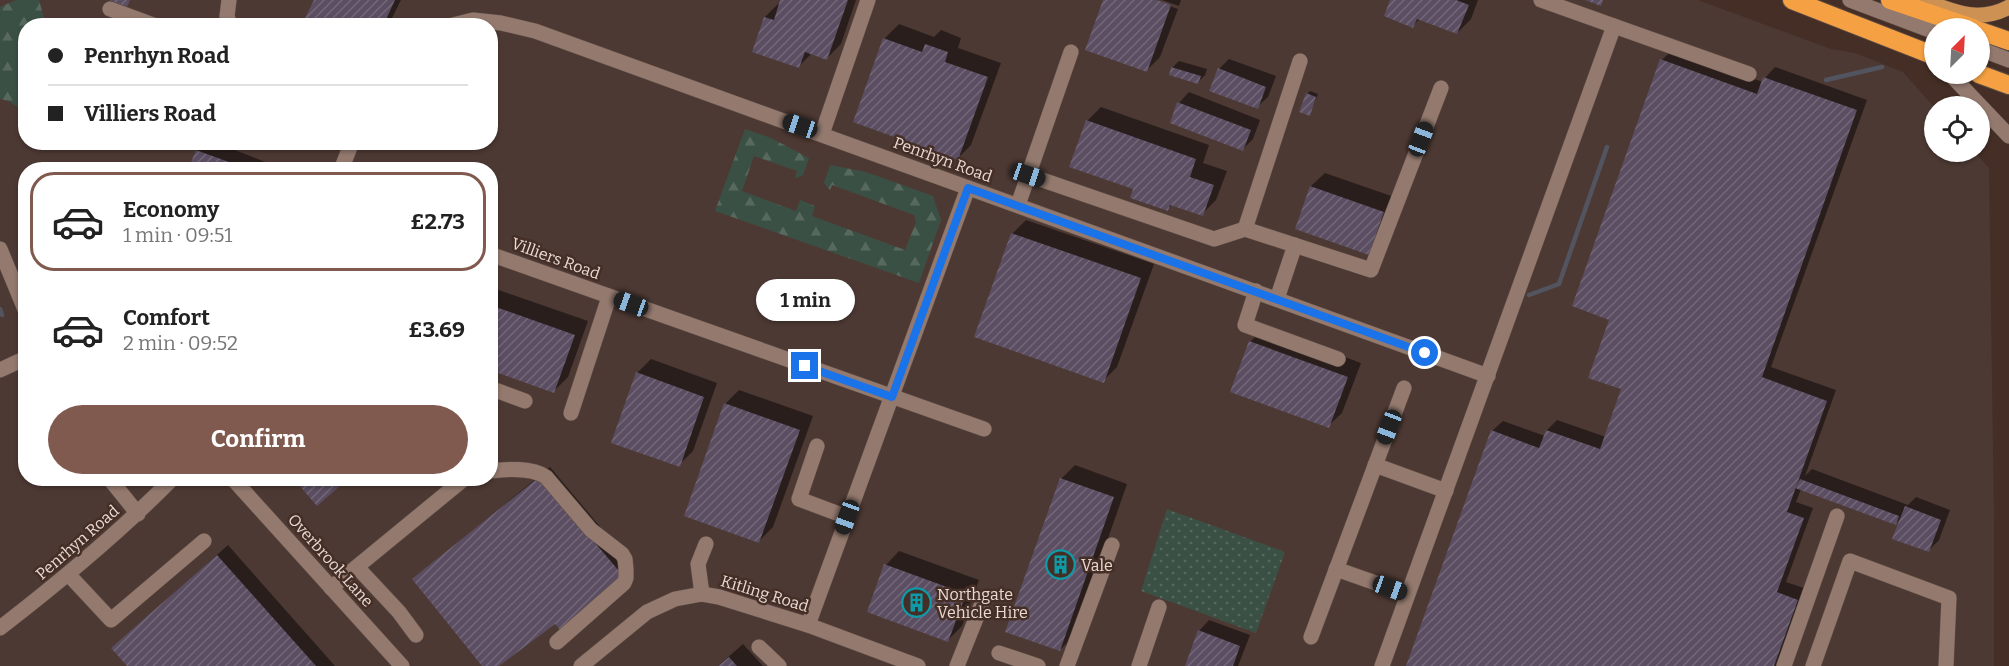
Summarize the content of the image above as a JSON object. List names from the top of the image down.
{
  "streets": {
    "street": [
      "Penrhyn Road",
      "Villiers Road",
      "Overbrook Lane",
      "Kitling Road"
    ]
  },
  "places": {
    "building": ["Vale", "Northgate Vehicle Hire"]
  },
  "north": "top right",
  "page": {
    "banner": ["Penrhyn Road", "Villiers Road"],
    "list": [
      {
        "name": "Economy",
        "note": "1 min · 09:51",
        "value": "£2.73"
      },
      {
        "name": "Comfort",
        "note": "2 min · 09:52",
        "value": "£3.69"
      }
    ],
    "bubble": "1 min",
    "buttons": "Confirm"
  }
}
